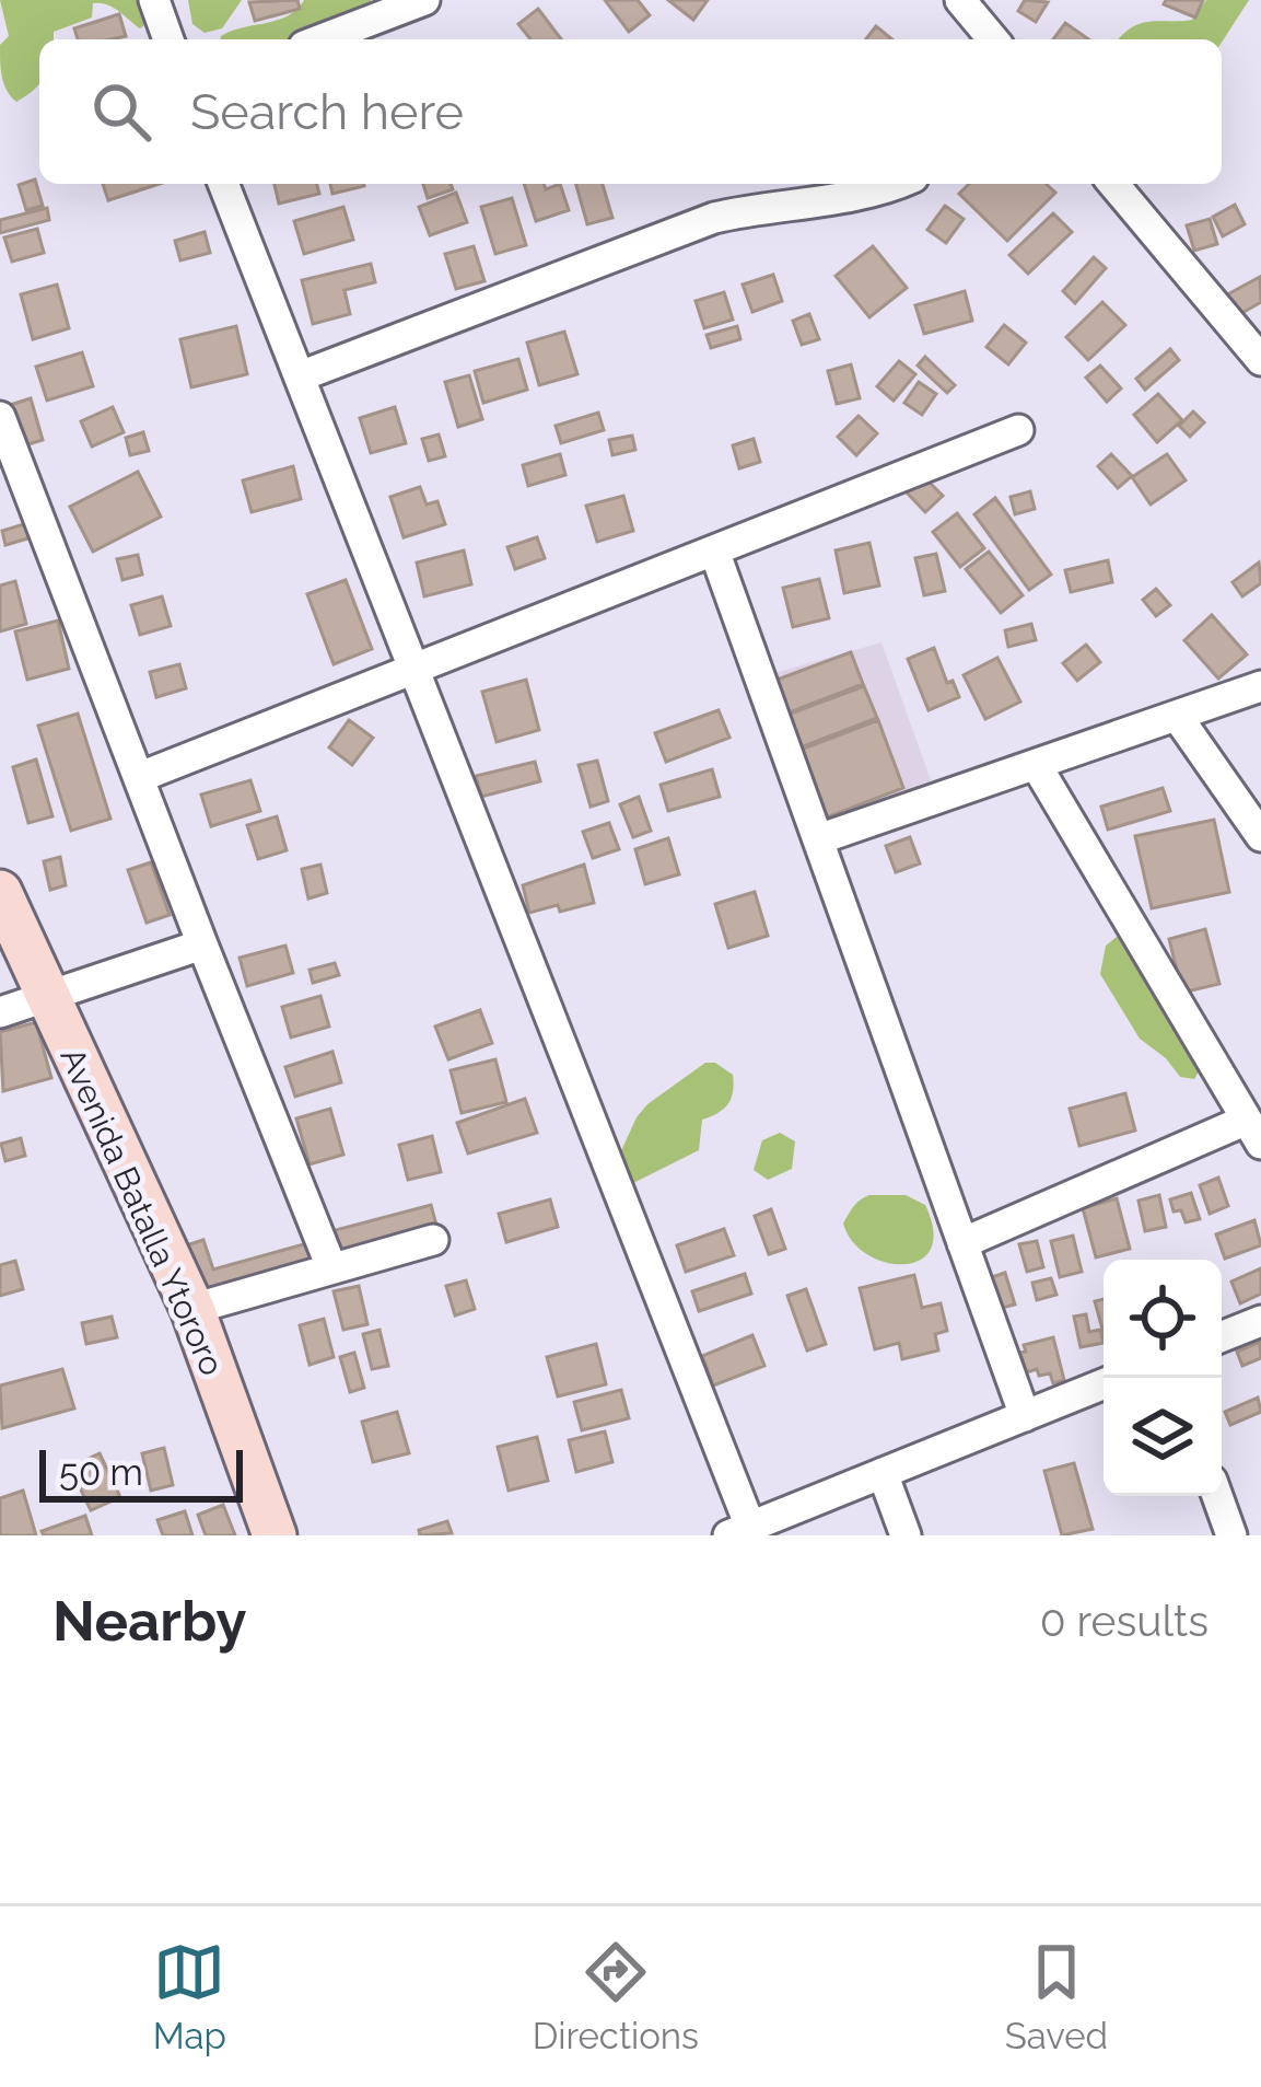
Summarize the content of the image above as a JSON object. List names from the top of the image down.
{
  "streets": {
    "street": ["Avenida Batalla Ytororo"]
  },
  "scale_bar": "50 m",
  "page": {
    "search": "Search here",
    "scale": "50 m",
    "heading": ["Nearby", "0 results"],
    "nav": ["Map", "Directions", "Saved"]
  }
}
